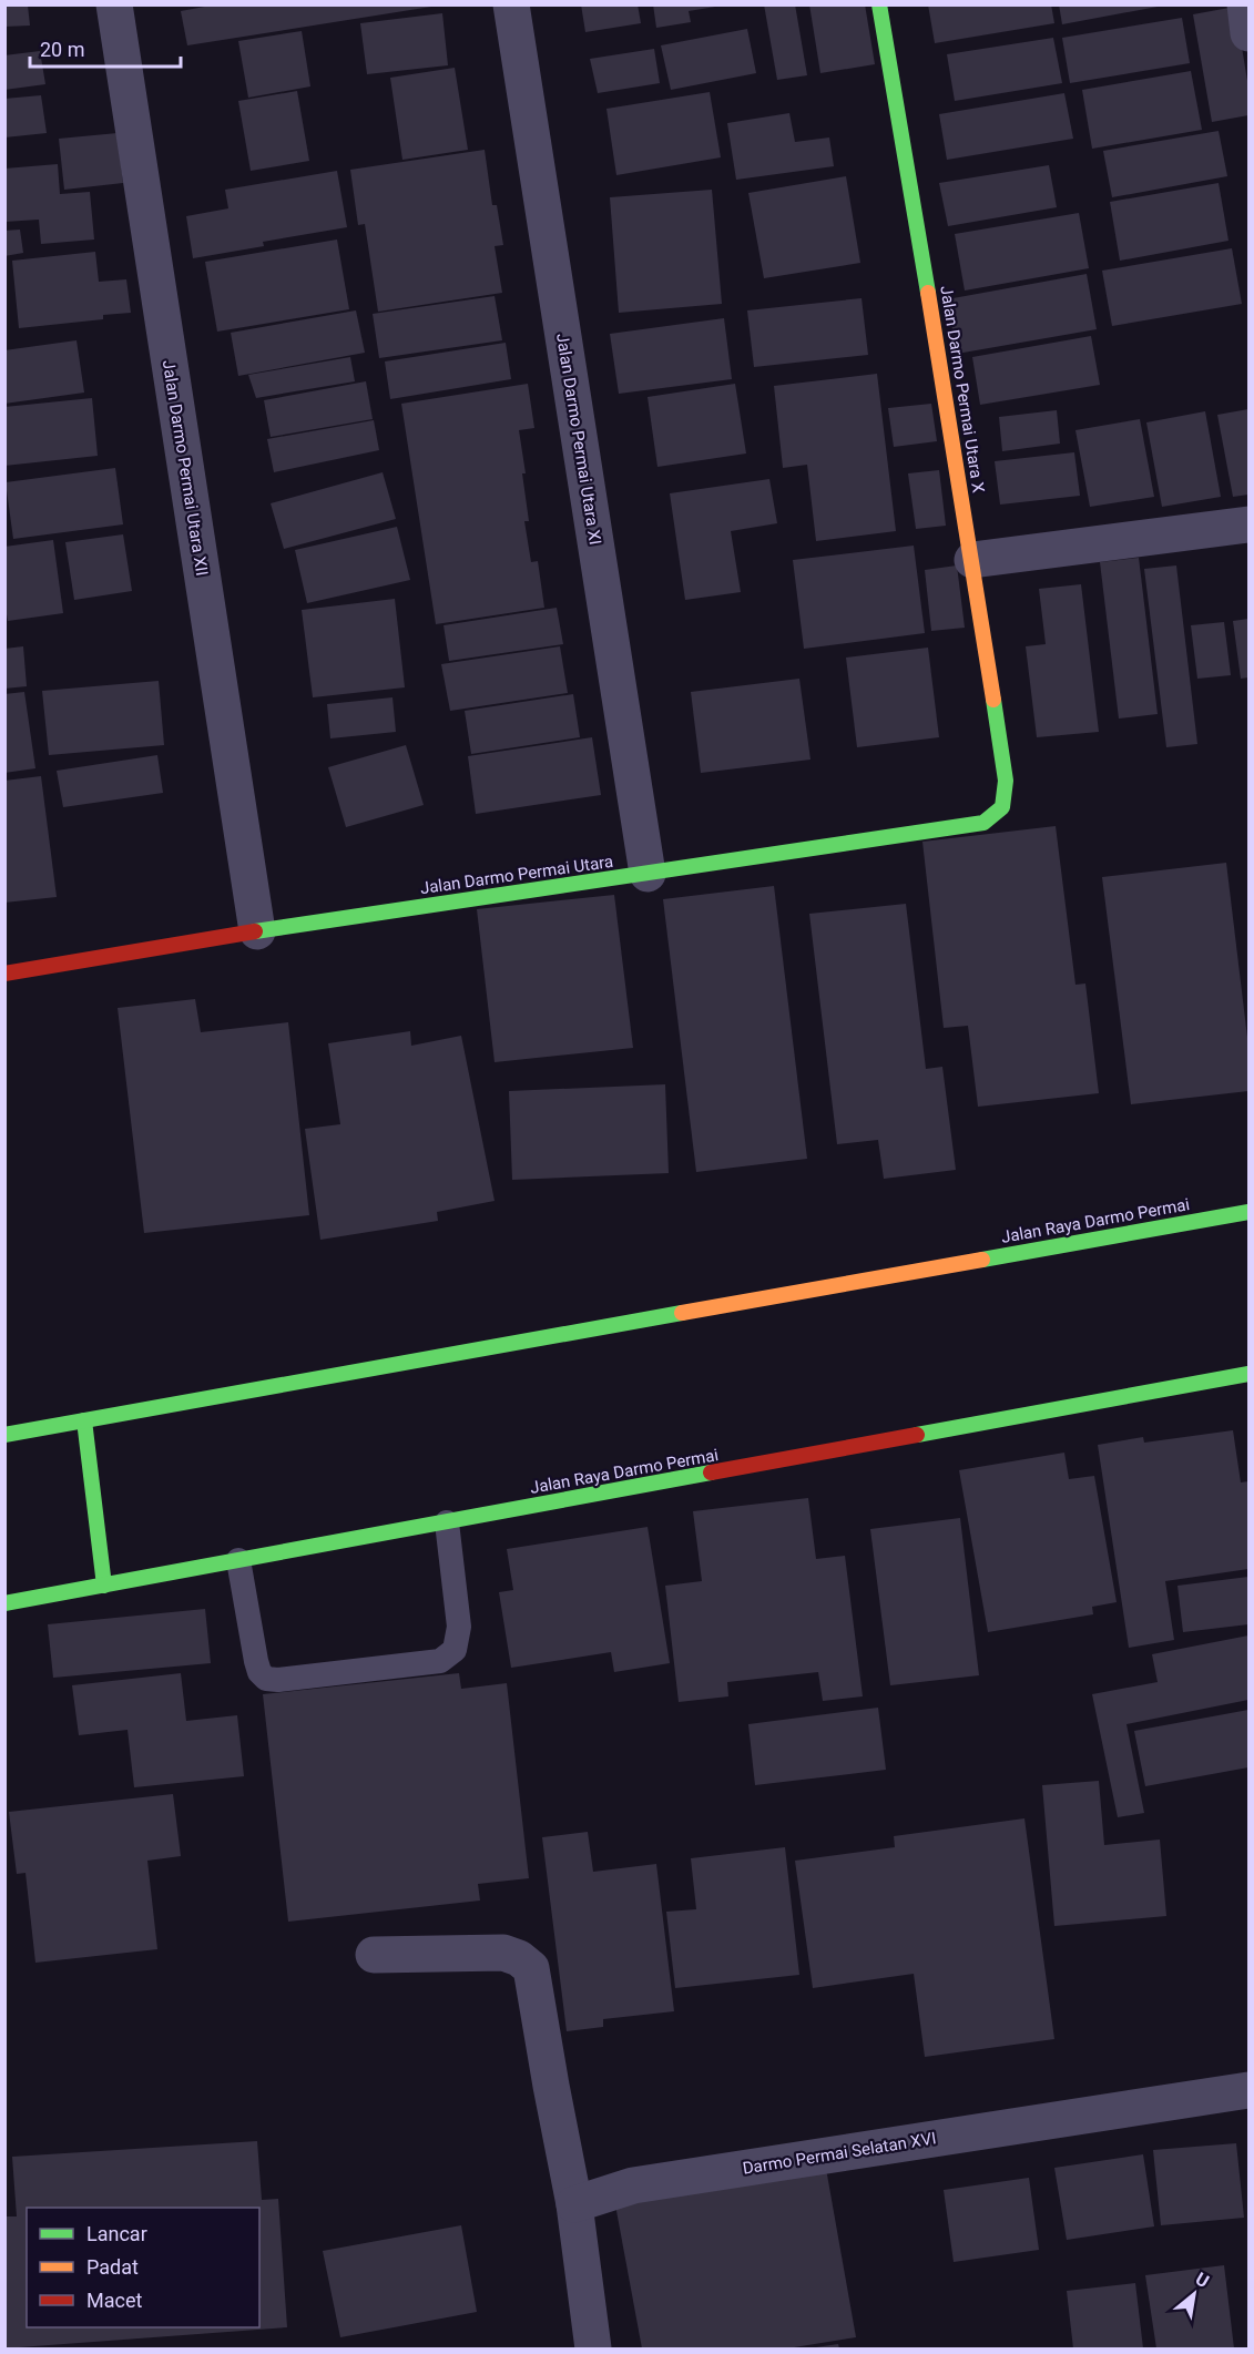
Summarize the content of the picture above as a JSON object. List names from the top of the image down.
{
  "streets": {
    "street": [
      "Jalan Darmo Permai Utara X",
      "Jalan Darmo Permai Utara XI",
      "Jalan Darmo Permai Utara XII",
      "Jalan Darmo Permai Utara",
      "Jalan Raya Darmo Permai",
      "Darmo Permai Selatan XVI"
    ]
  },
  "crossings": [
    ["Jalan Darmo Permai Utara X", "Jalan Darmo Permai Utara"],
    ["Jalan Darmo Permai Utara XI", "Jalan Darmo Permai Utara"],
    ["Jalan Darmo Permai Utara XII", "Jalan Darmo Permai Utara"]
  ],
  "legend": ["Lancar", "Padat", "Macet"],
  "scale_bar": "20 m",
  "north": "top right"
}
